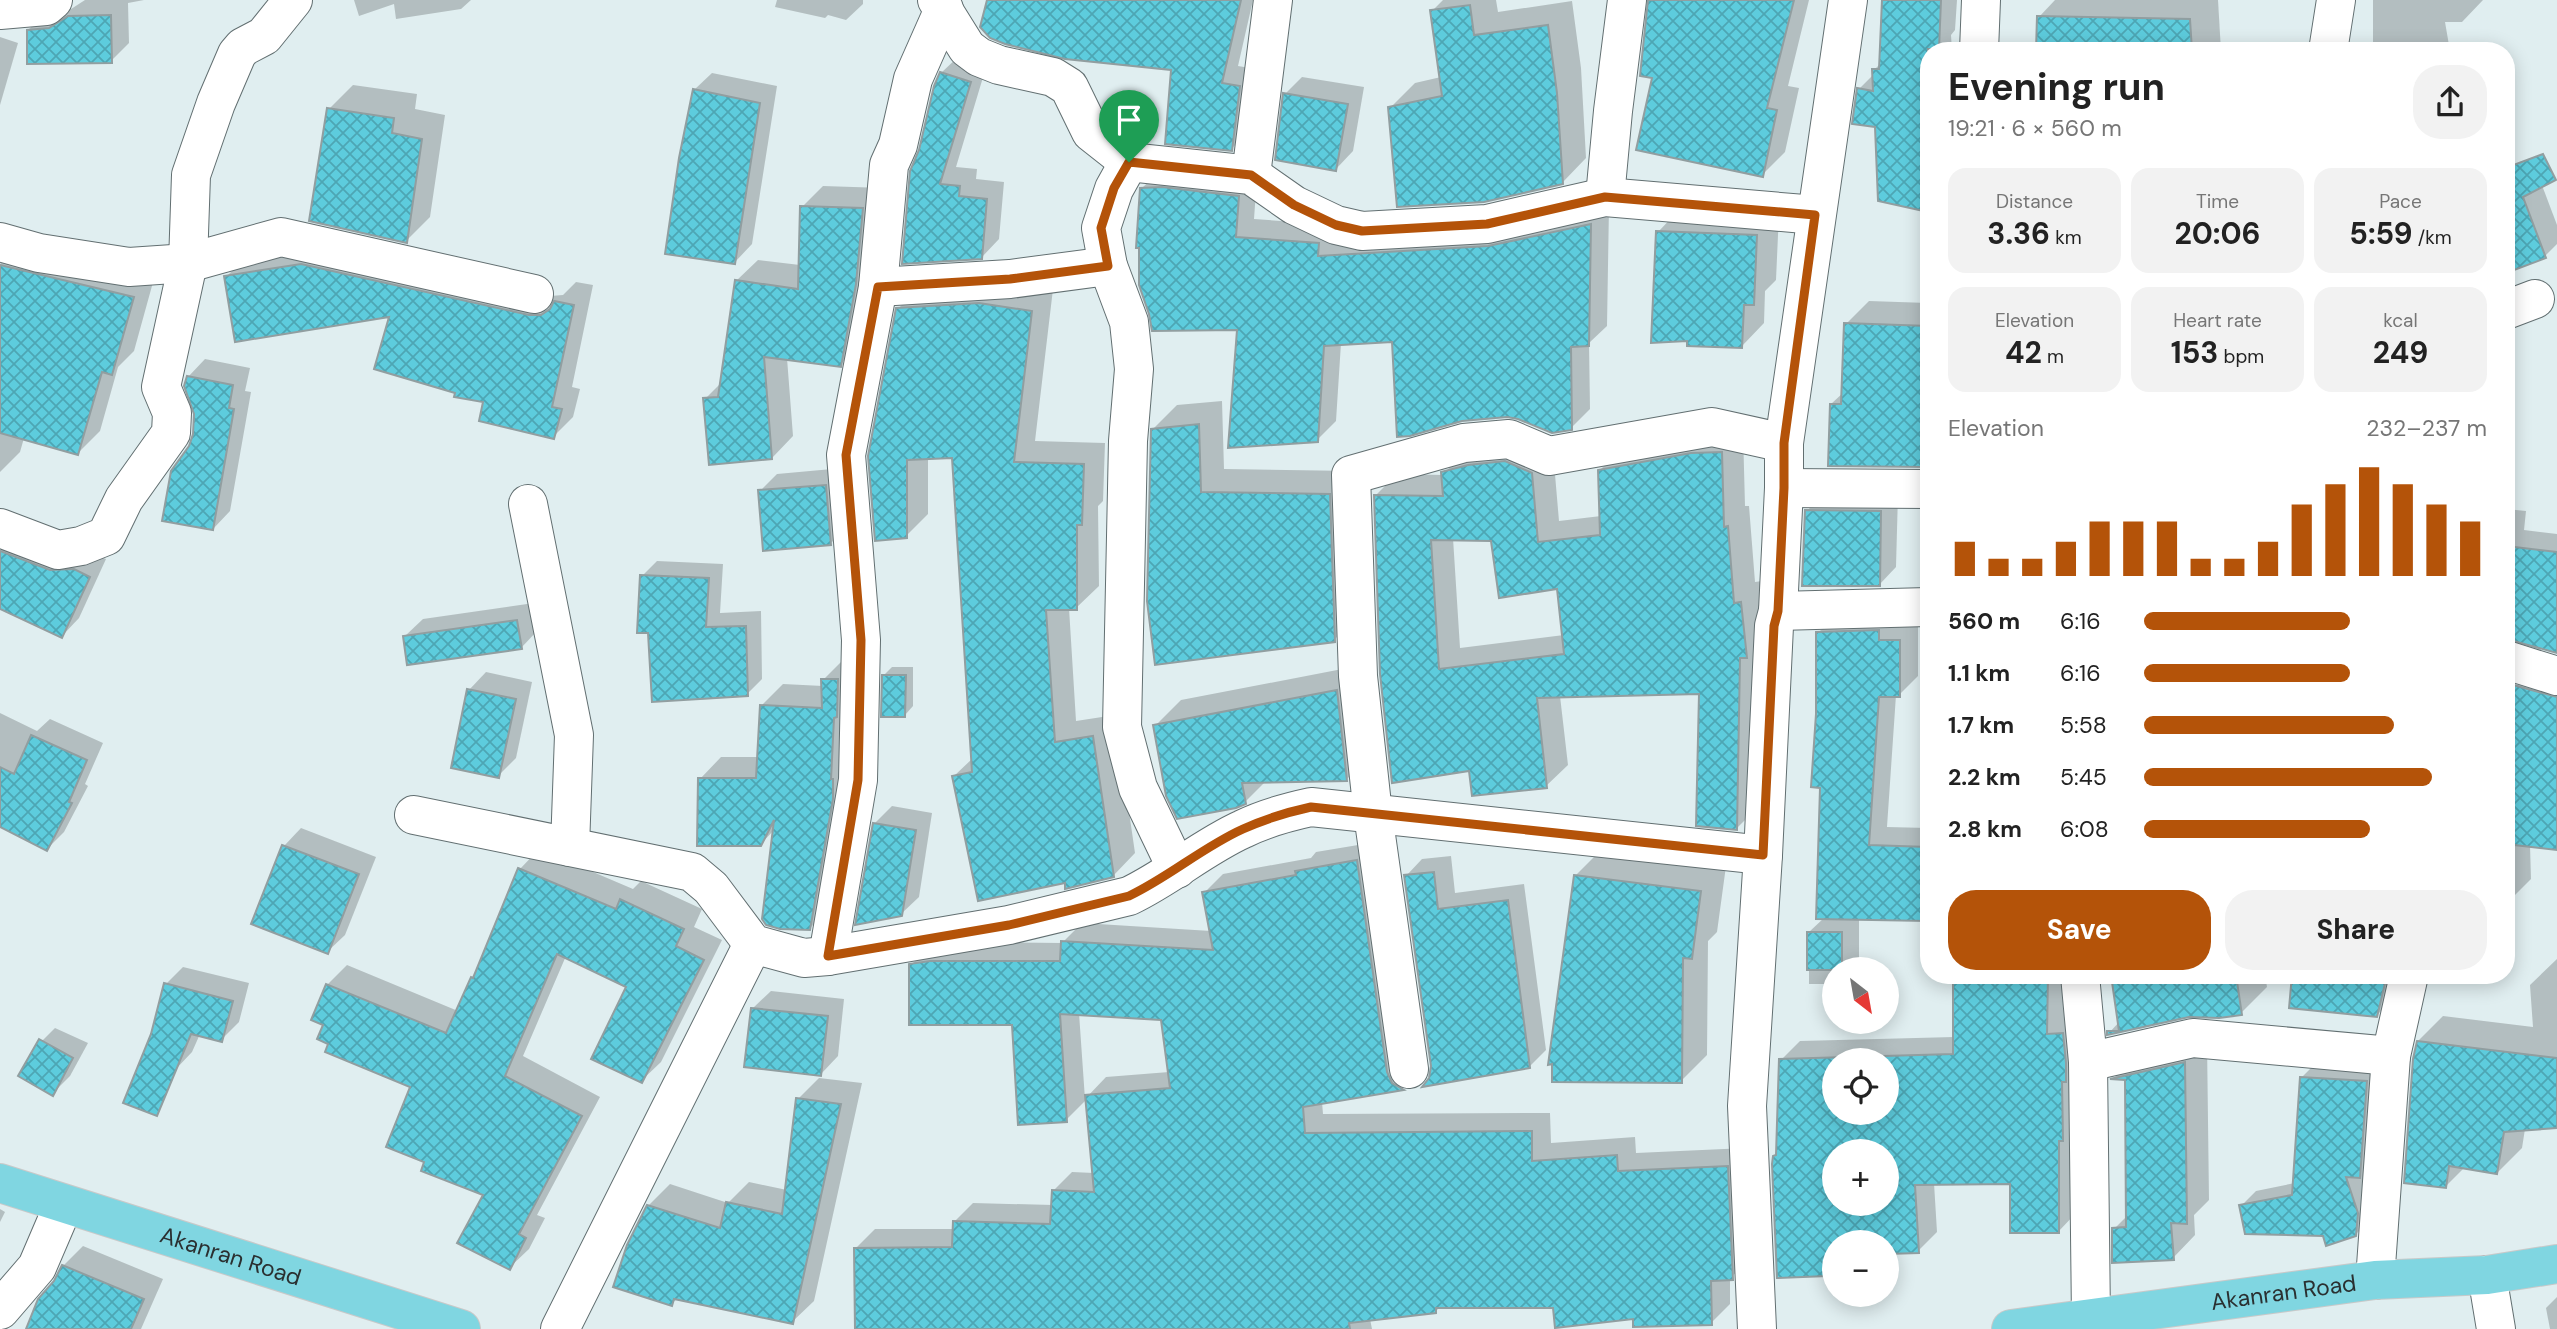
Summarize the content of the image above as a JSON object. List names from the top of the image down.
{
  "streets": {
    "main road": ["Akanran Road"]
  },
  "north": "bottom right",
  "page": {
    "heading": ["Evening run", "19:21 · 6 × 560 m"],
    "stats": [
      ["Distance", "3.36 km"],
      ["Time", "20:06"],
      ["Pace", "5:59 /km"],
      ["Elevation", "42 m"],
      ["Heart rate", "153 bpm"],
      ["kcal", "249"]
    ],
    "chart": ["Elevation", "232–237 m"],
    "list": [
      {
        "name": "560 m",
        "note": "6:16"
      },
      {
        "name": "1.1 km",
        "note": "6:16"
      },
      {
        "name": "1.7 km",
        "note": "5:58"
      },
      {
        "name": "2.2 km",
        "note": "5:45"
      },
      {
        "name": "2.8 km",
        "note": "6:08"
      }
    ],
    "buttons": ["Save", "Share"],
    "map_buttons": ["+", "−"]
  }
}
